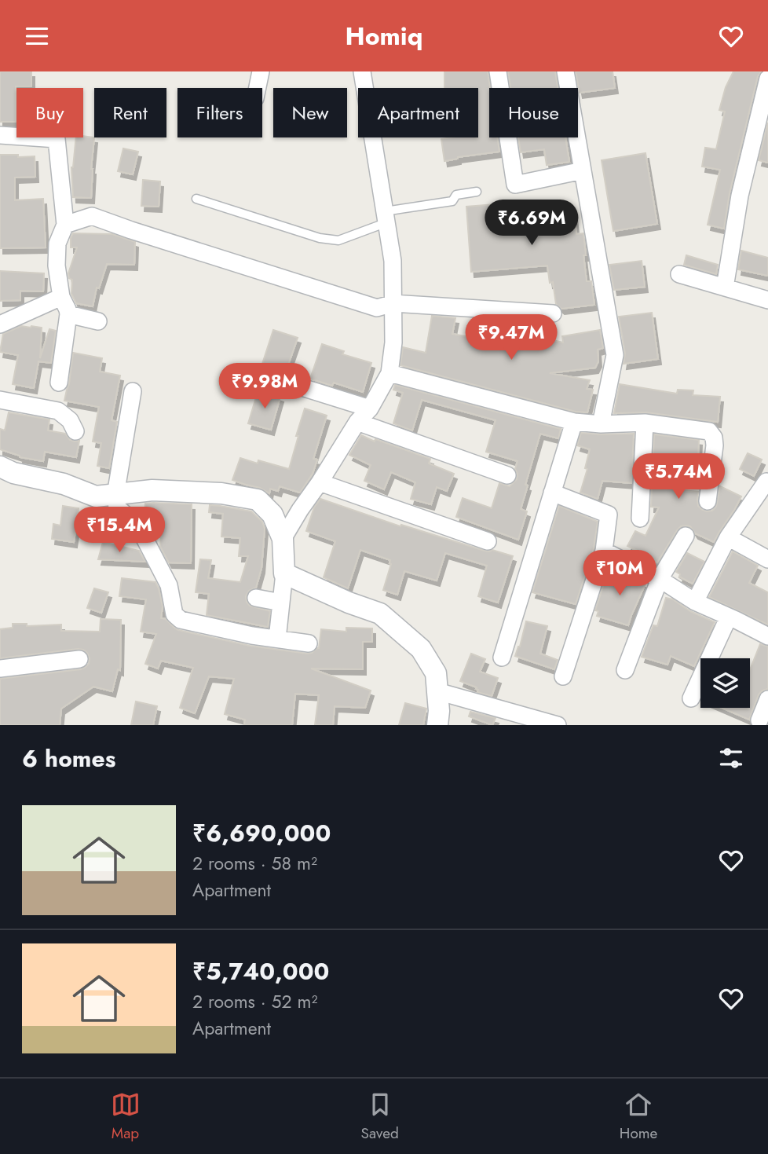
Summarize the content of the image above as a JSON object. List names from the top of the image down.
{
  "page": {
    "header": "Homiq",
    "chip": [
      "Buy",
      "Rent",
      "Filters",
      "New",
      "Apartment",
      "House"
    ],
    "price": [
      "₹6.69M",
      "₹9.47M",
      "₹9.98M",
      "₹5.74M",
      "₹15.4M",
      "₹10M"
    ],
    "heading": "6 homes",
    "list": [
      {
        "name": "₹6,690,000",
        "note": "2 rooms · 58 m² · Apartment"
      },
      {
        "name": "₹5,740,000",
        "note": "2 rooms · 52 m² · Apartment"
      }
    ],
    "tabs": ["Map", "Saved", "Home"]
  }
}
